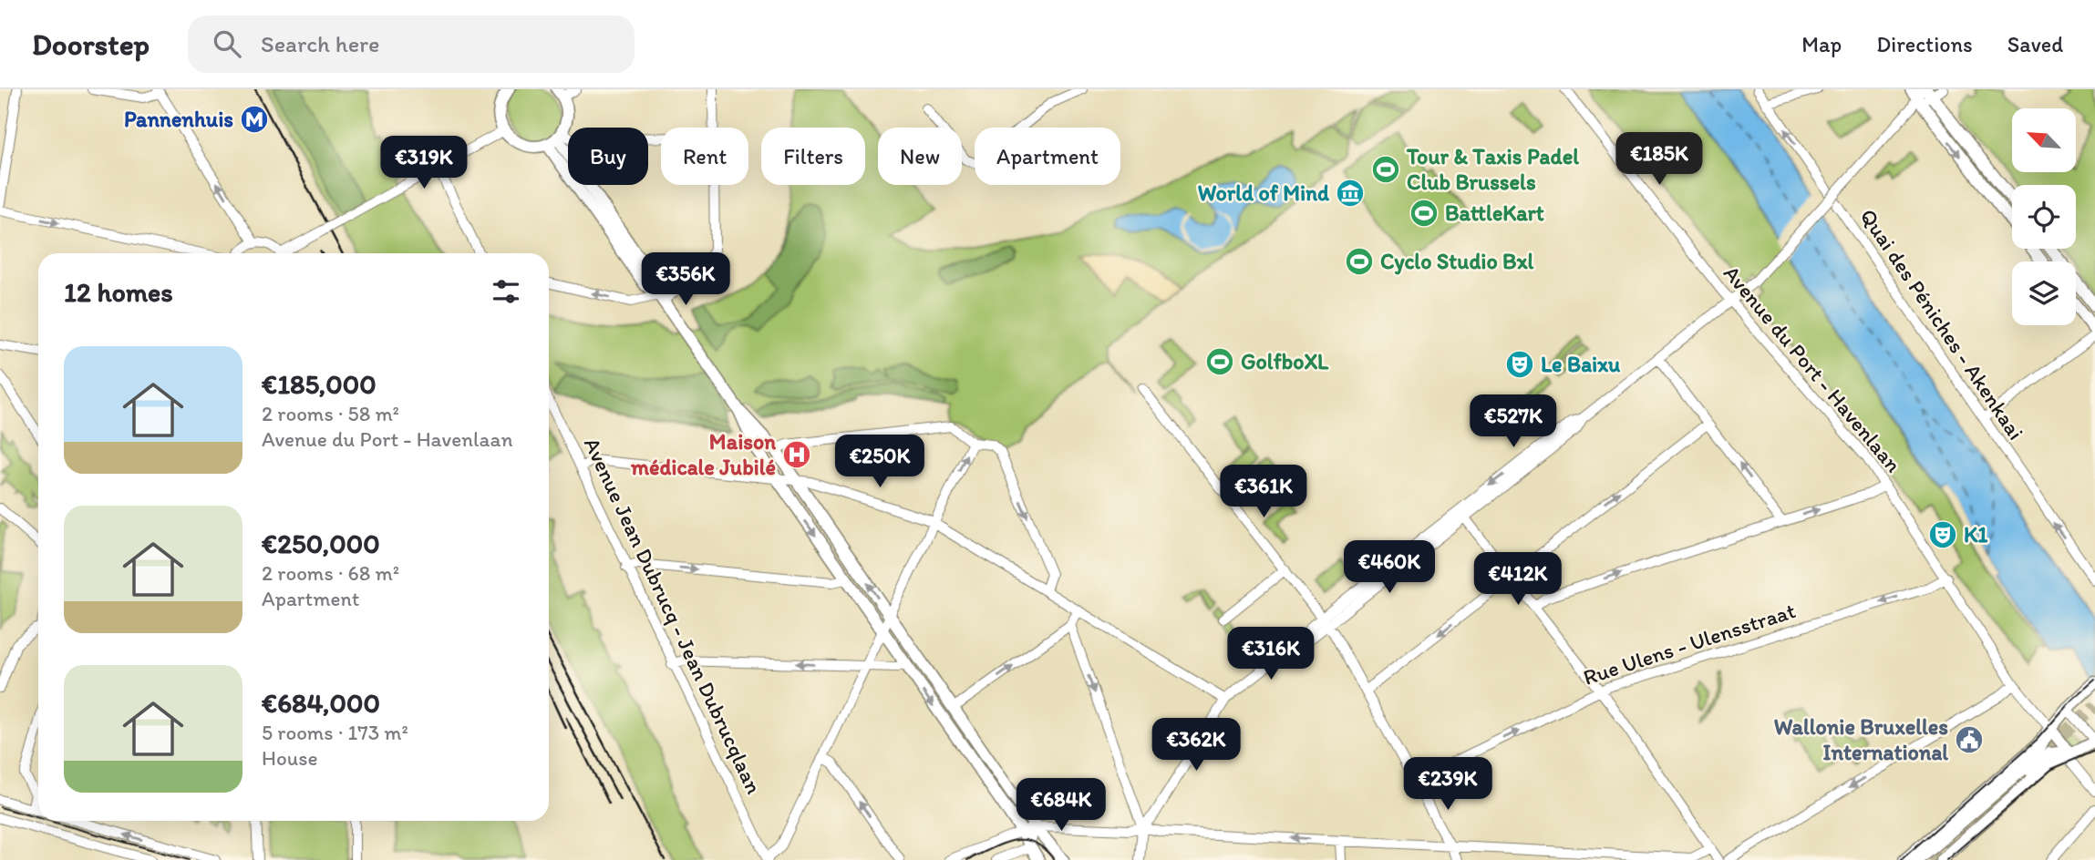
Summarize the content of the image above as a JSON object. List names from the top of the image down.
{
  "streets": {
    "street": [
      "Quai des Péniches - Akenkaai",
      "Avenue du Port - Havenlaan",
      "Avenue Jean Dubrucq - Jean Dubrucqlaan",
      "Rue Ulens - Ulensstraat"
    ]
  },
  "crossings": [
    ["Avenue du Port - Havenlaan", "Rue Ulens - Ulensstraat"]
  ],
  "one_way": ["Quai des Péniches - Akenkaai"],
  "places": {
    "metro station": ["Pannenhuis"],
    "sports": [
      "Tour & Taxis Padel Club Brussels",
      "BattleKart",
      "Cyclo Studio Bxl",
      "GolfboXL"
    ],
    "museum": ["World of Mind"],
    "theatre": ["Le Baixu", "K1"],
    "hospital": ["Maison médicale Jubilé"],
    "public building": ["Wallonie Bruxelles International"]
  },
  "north": "top left",
  "page": {
    "header": "Doorstep",
    "search": "Search here",
    "nav": ["Map", "Directions", "Saved"],
    "chip": [
      "Buy",
      "Rent",
      "Filters",
      "New",
      "Apartment"
    ],
    "price": [
      "€185K",
      "€319K",
      "€356K",
      "€527K",
      "€250K",
      "€361K",
      "€460K",
      "€412K",
      "€316K",
      "€362K",
      "€239K",
      "€684K"
    ],
    "heading": "12 homes",
    "list": [
      {
        "name": "€185,000",
        "note": "2 rooms · 58 m² · Avenue du Port - Havenlaan"
      },
      {
        "name": "€250,000",
        "note": "2 rooms · 68 m² · Apartment"
      },
      {
        "name": "€684,000",
        "note": "5 rooms · 173 m² · House"
      }
    ]
  }
}
